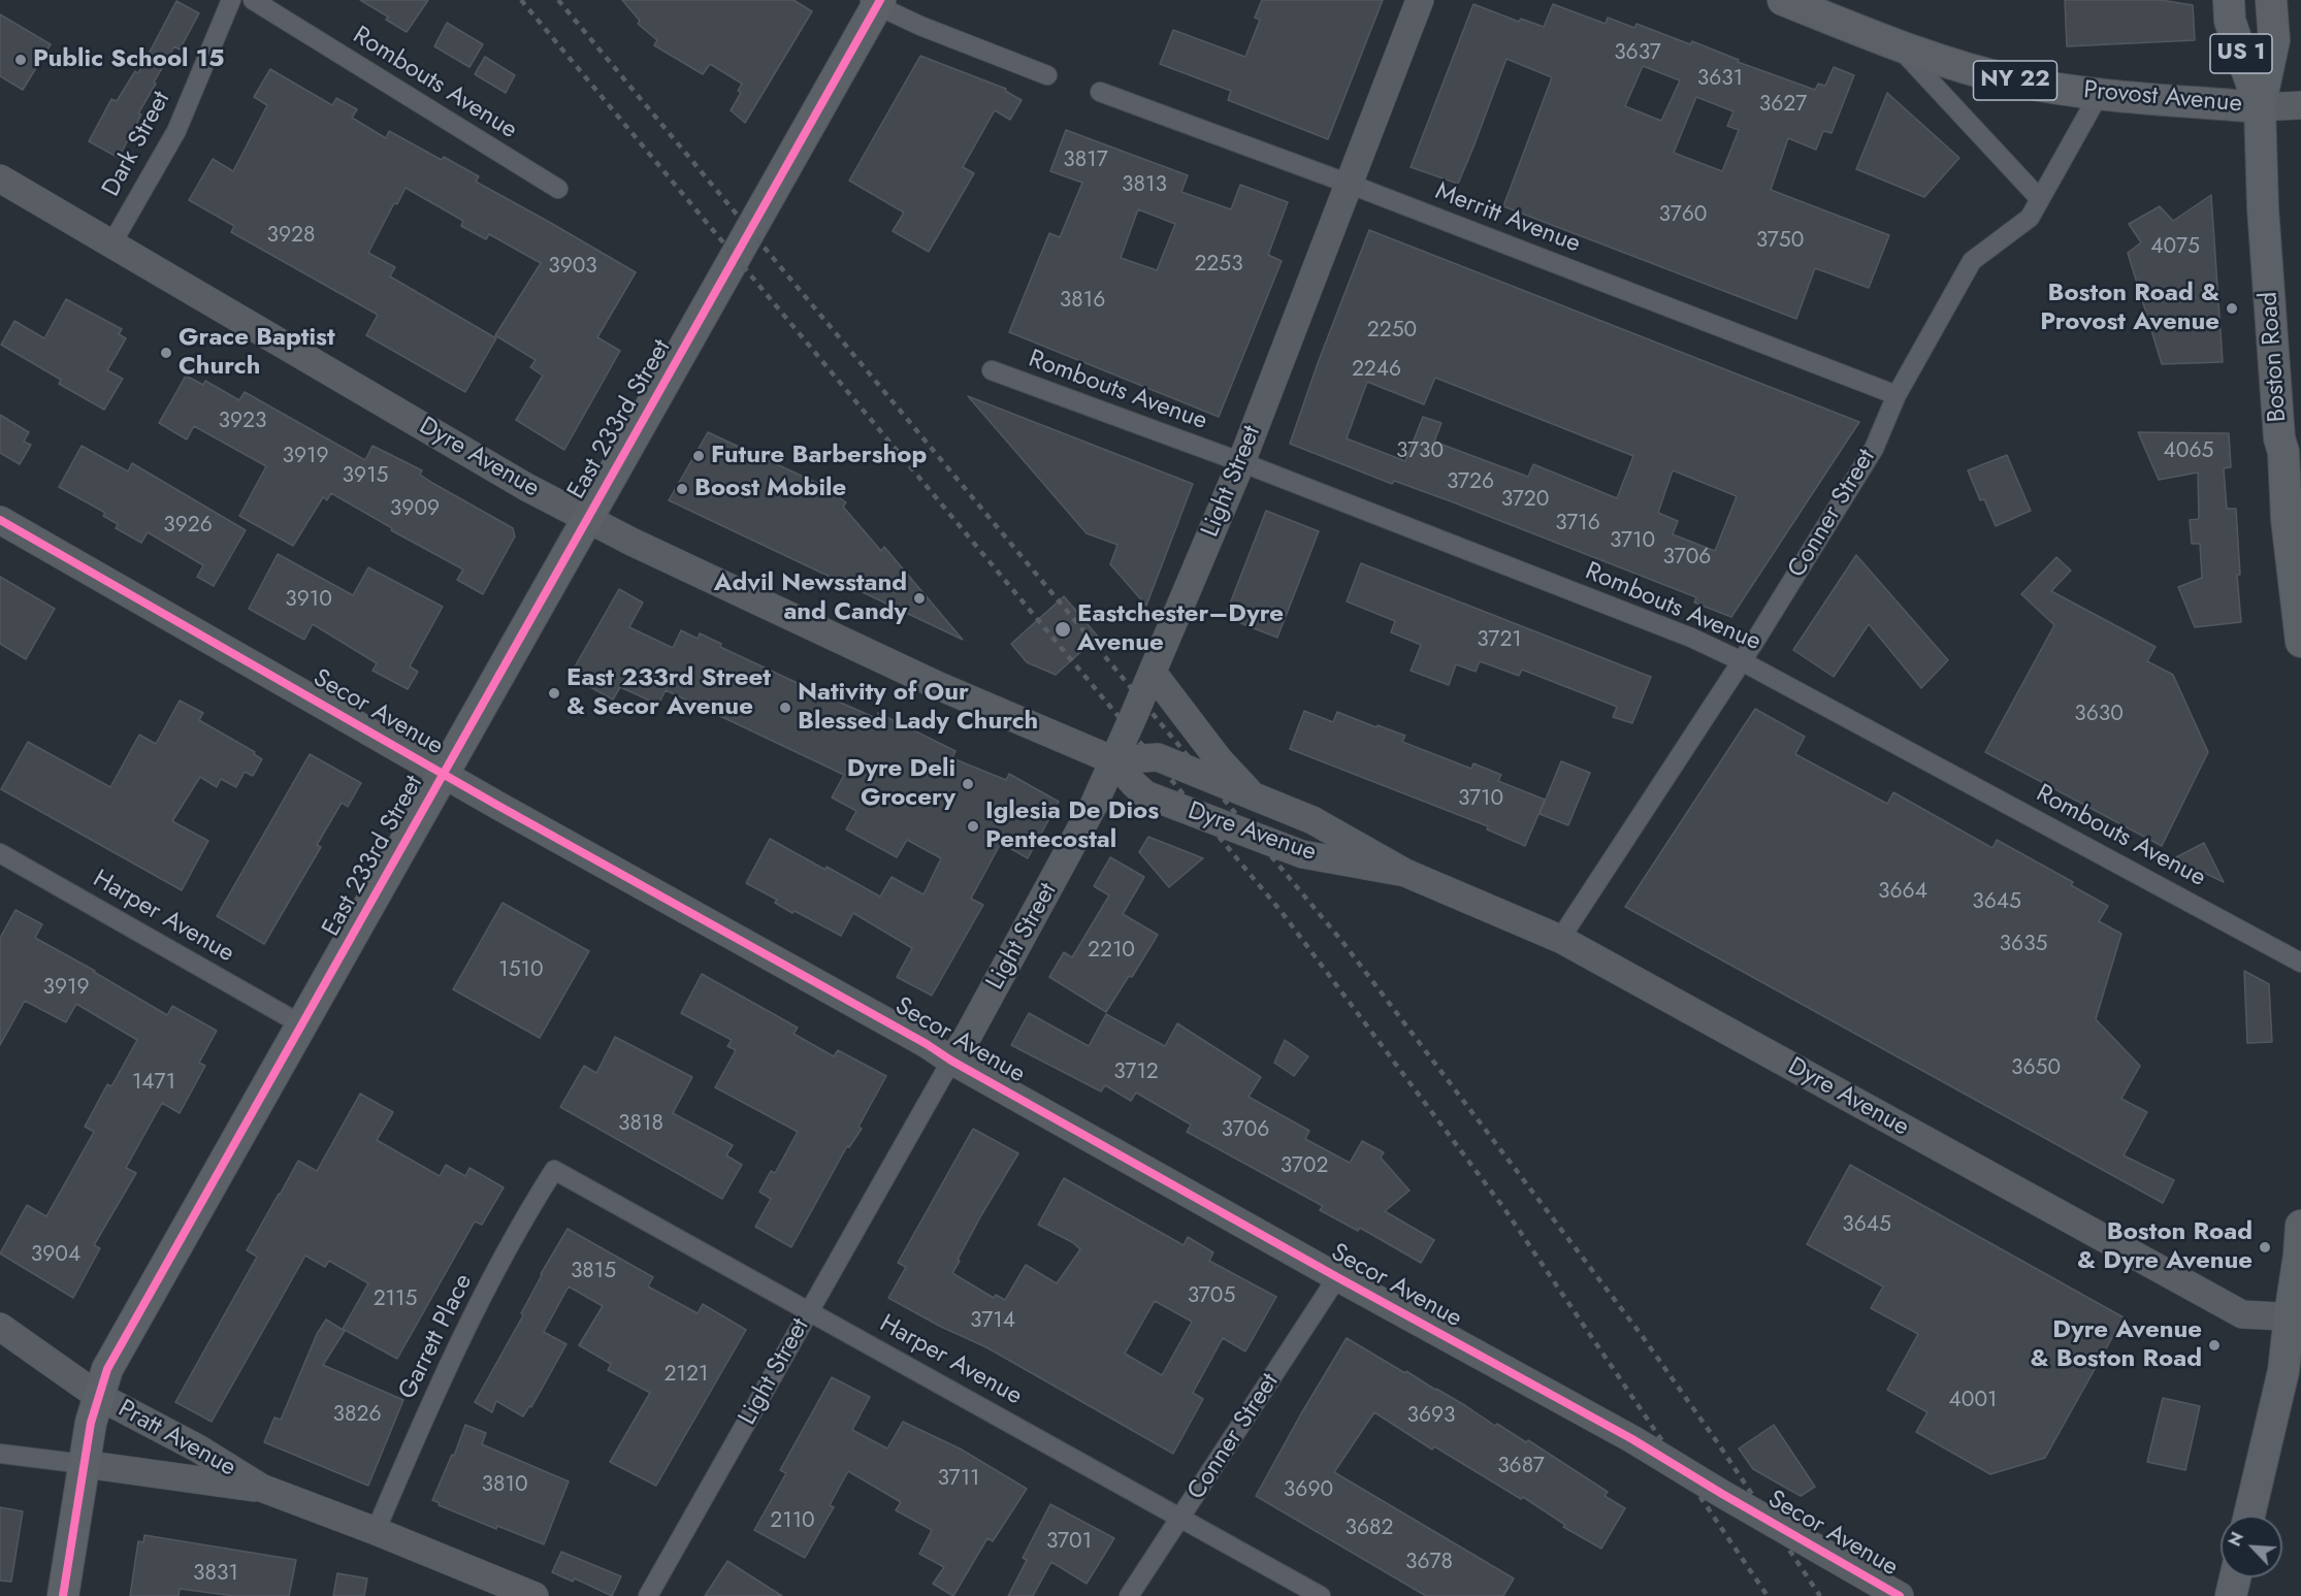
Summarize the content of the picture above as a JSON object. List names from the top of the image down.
{
  "streets": {
    "main road": [
      "US 1",
      "NY 22",
      "Provost Avenue",
      "Boston Road",
      "East 233rd Street"
    ],
    "street": [
      "Rombouts Avenue",
      "Dark Street",
      "Merritt Avenue",
      "Dyre Avenue",
      "Light Street",
      "Conner Street",
      "Secor Avenue",
      "Harper Avenue",
      "Garrett Place",
      "Pratt Avenue"
    ]
  },
  "crossings": [
    ["Rombouts Avenue", "Light Street"],
    ["Rombouts Avenue", "Conner Street"],
    ["Provost Avenue", "Boston Road"],
    ["Provost Avenue", "Conner Street"],
    ["Dark Street", "Dyre Avenue"],
    ["Merritt Avenue", "Light Street"],
    ["Merritt Avenue", "Conner Street"],
    ["East 233rd Street", "Dyre Avenue"],
    ["East 233rd Street", "Secor Avenue"],
    ["East 233rd Street", "Harper Avenue"],
    ["East 233rd Street", "Pratt Avenue"],
    ["Dyre Avenue", "Light Street"],
    ["Dyre Avenue", "Conner Street"],
    ["Light Street", "Secor Avenue"],
    ["Light Street", "Harper Avenue"],
    ["Conner Street", "Secor Avenue"],
    ["Conner Street", "Harper Avenue"],
    ["Harper Avenue", "Garrett Place"],
    ["Garrett Place", "Pratt Avenue"]
  ],
  "places": [
    "Public School 15",
    "Boston Road & Provost Avenue",
    "Grace Baptist Church",
    "Future Barbershop",
    "Boost Mobile",
    "Advil Newsstand and Candy",
    "Eastchester–Dyre Avenue",
    "East 233rd Street & Secor Avenue",
    "Nativity of Our Blessed Lady Church",
    "Dyre Deli Grocery",
    "Iglesia De Dios Pentecostal",
    "Boston Road & Dyre Avenue",
    "Dyre Avenue & Boston Road"
  ],
  "house_numbers": [
    "3637",
    "3631",
    "3627",
    "3817",
    "3813",
    "3760",
    "3928",
    "3750",
    "4075",
    "2253",
    "3903",
    "3816",
    "2250",
    "2246",
    "3923",
    "3730",
    "4065",
    "3919",
    "3915",
    "3726",
    "3720",
    "3909",
    "3716",
    "3926",
    "3710",
    "3706",
    "3910",
    "3721",
    "3630",
    "3710",
    "3664",
    "3645",
    "3635",
    "2210",
    "1510",
    "3919",
    "3650",
    "3712",
    "1471",
    "3818",
    "3706",
    "3702",
    "3645",
    "3904",
    "3815",
    "3705",
    "2115",
    "3714",
    "2121",
    "4001",
    "3826",
    "3693",
    "3687",
    "3711",
    "3810",
    "3690",
    "2110",
    "3682",
    "3701",
    "3678",
    "3831"
  ],
  "north": "top left"
}
